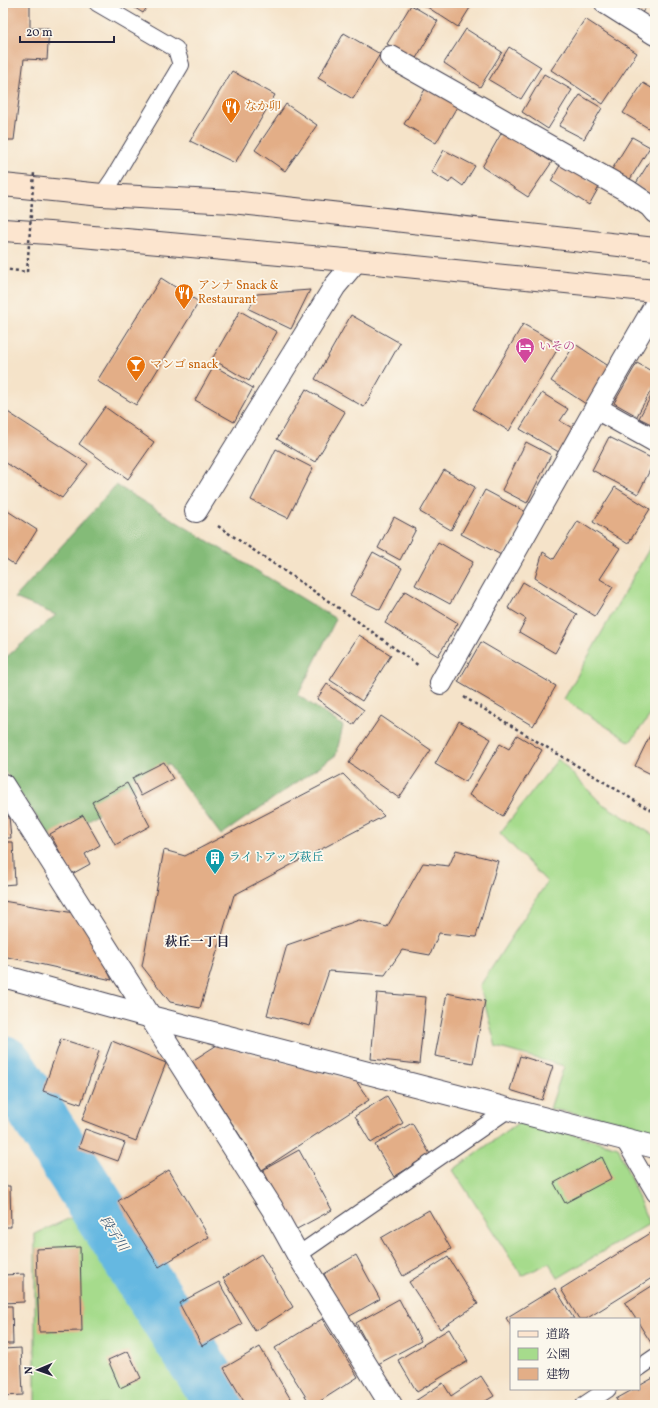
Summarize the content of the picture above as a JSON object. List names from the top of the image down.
{
  "districts": ["萩丘一丁目"],
  "water": ["段子川"],
  "places": {
    "restaurant": ["なか卯", "アンナ Snack & Restaurant"],
    "hotel": ["いその"],
    "bar": ["マンゴ snack"],
    "building": ["ライトアップ萩丘"]
  },
  "legend": ["道路", "公園", "建物"],
  "scale_bar": "20 m",
  "north": "left"
}
